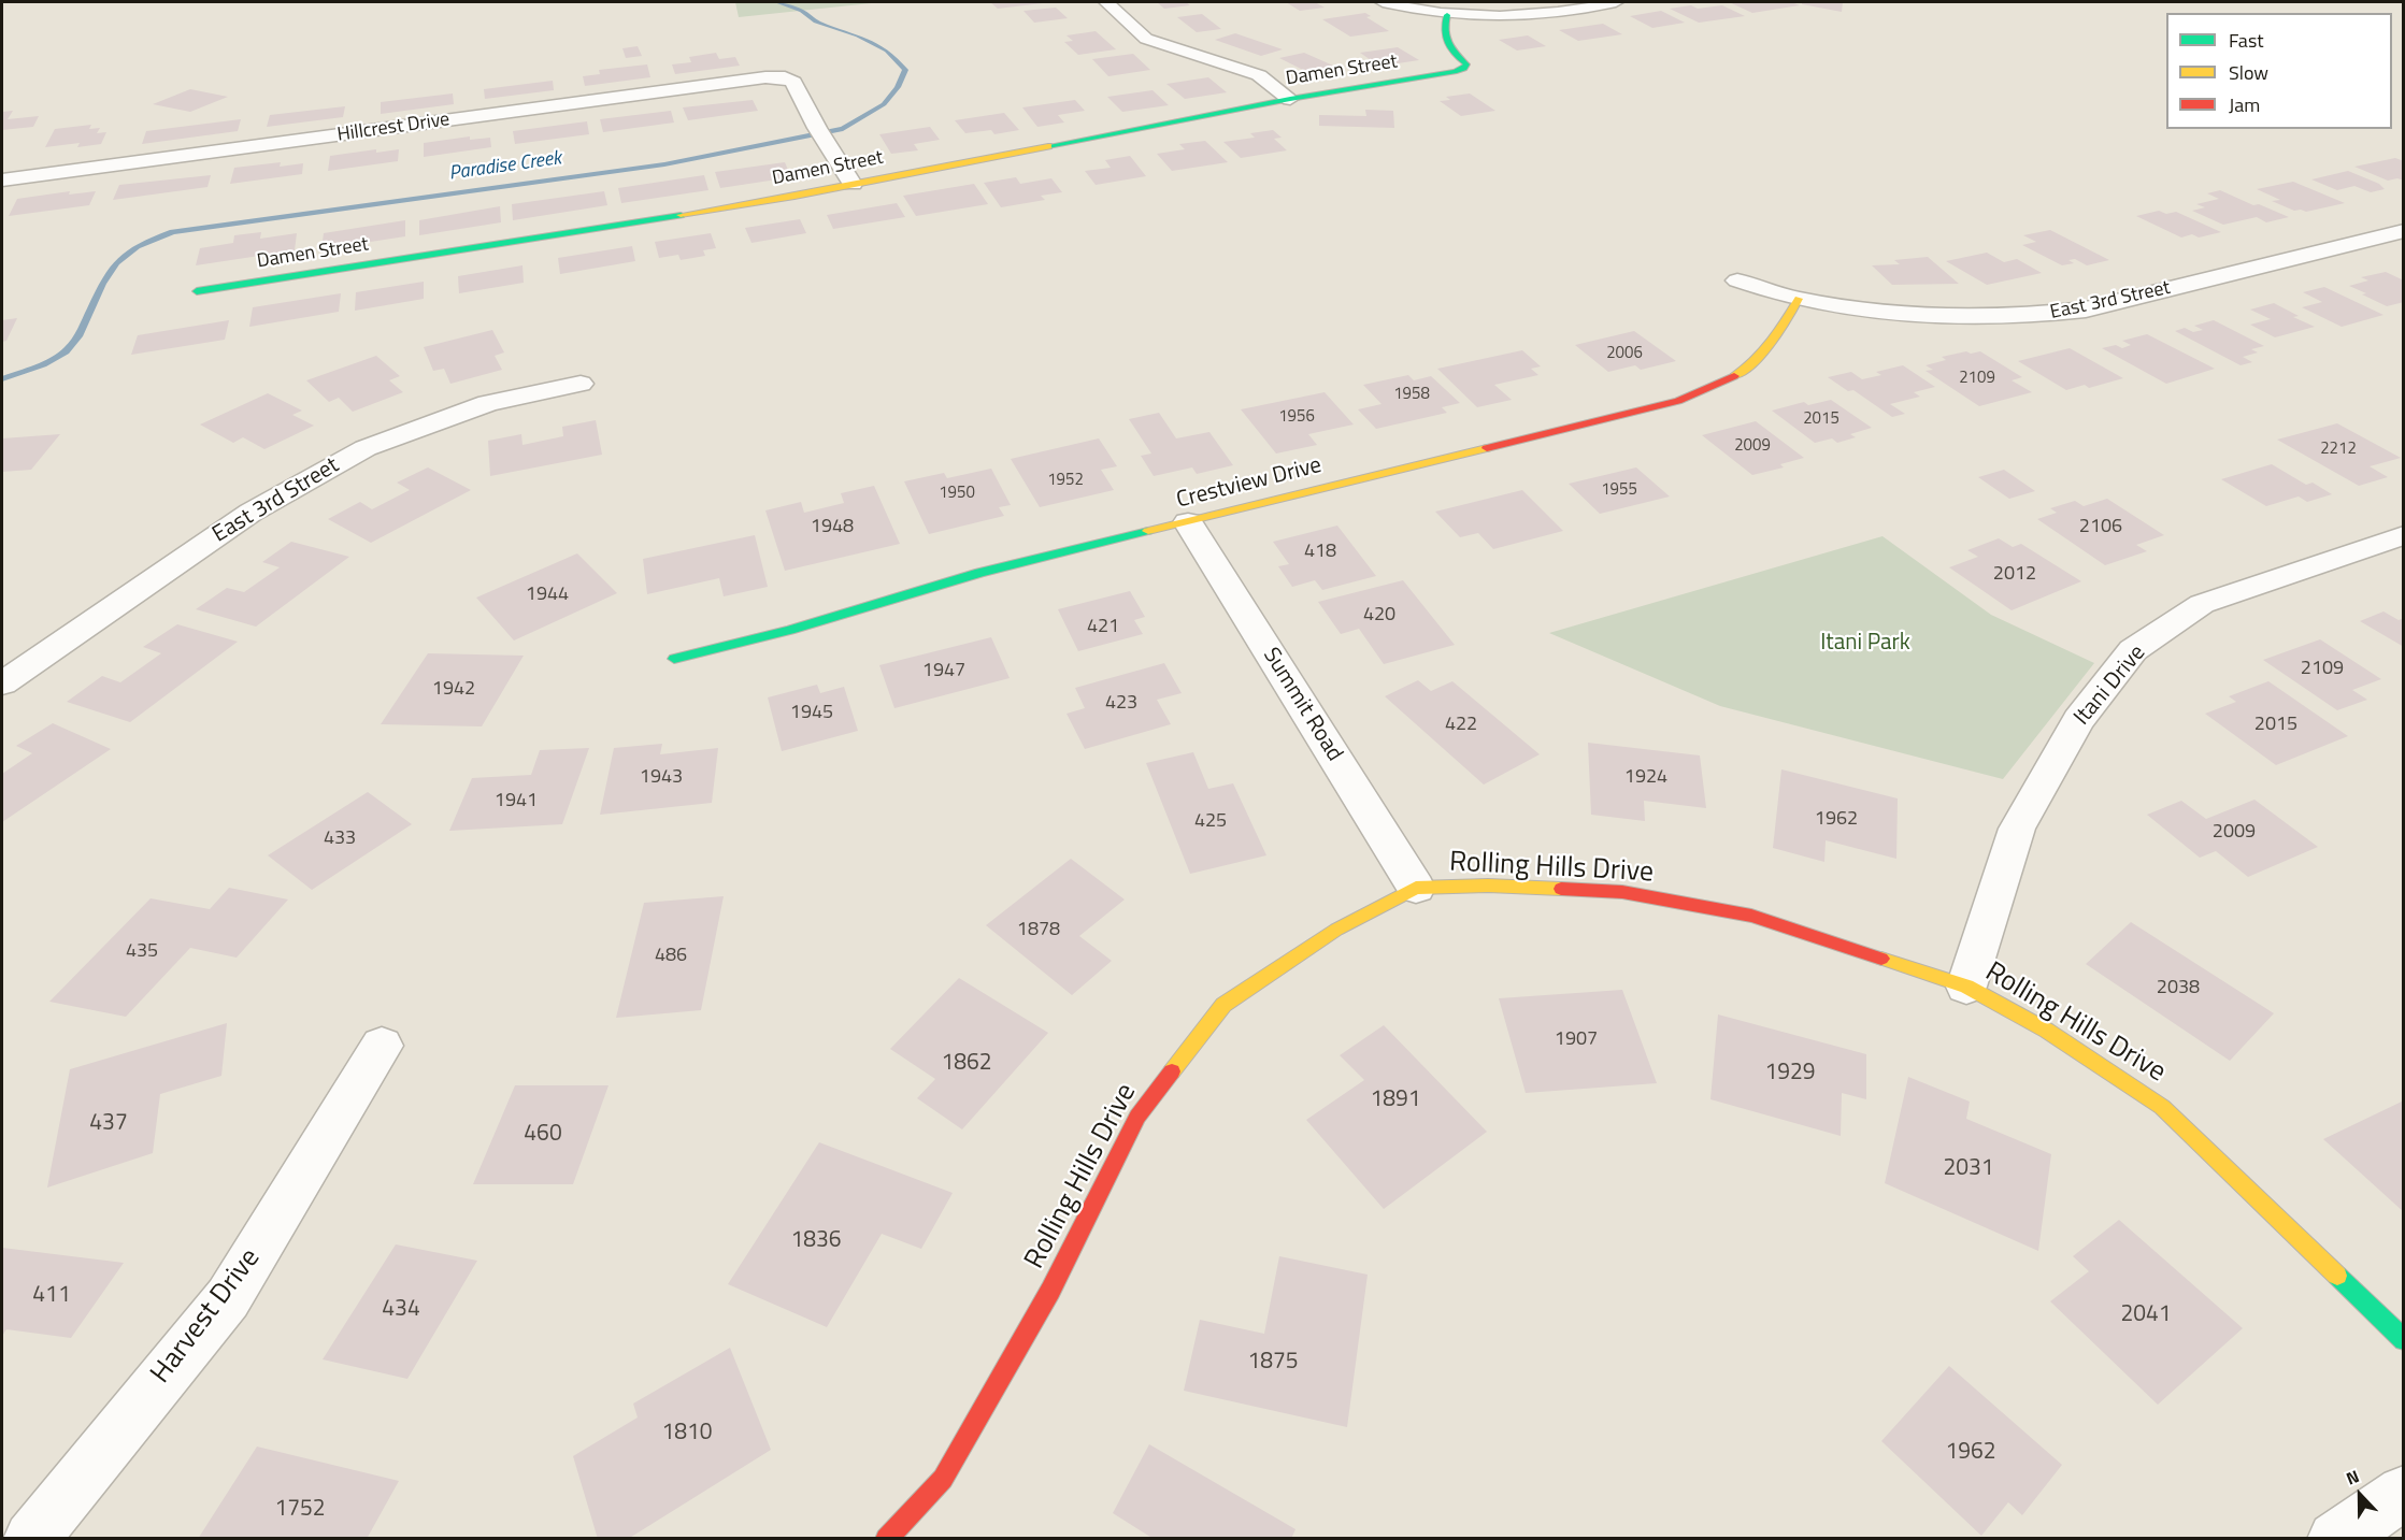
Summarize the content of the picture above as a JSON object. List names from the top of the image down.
{
  "streets": {
    "street": [
      "Damen Street",
      "Hillcrest Drive",
      "East 3rd Street",
      "Crestview Drive",
      "Itani Drive",
      "Summit Road",
      "Rolling Hills Drive",
      "Harvest Drive"
    ]
  },
  "crossings": [
    ["Damen Street", "Hillcrest Drive"],
    ["East 3rd Street", "Crestview Drive"],
    ["Crestview Drive", "Summit Road"],
    ["Itani Drive", "Rolling Hills Drive"],
    ["Summit Road", "Rolling Hills Drive"]
  ],
  "water": ["Paradise Creek"],
  "parks": ["Itani Park"],
  "house_numbers": [
    "2006",
    "2109",
    "1958",
    "1956",
    "2015",
    "2009",
    "2212",
    "1952",
    "1955",
    "1950",
    "1948",
    "2106",
    "418",
    "2012",
    "1944",
    "420",
    "421",
    "2109",
    "1947",
    "1942",
    "423",
    "1945",
    "422",
    "2015",
    "1943",
    "1924",
    "1941",
    "1962",
    "425",
    "2009",
    "433",
    "1878",
    "435",
    "486",
    "2038",
    "1907",
    "1862",
    "1929",
    "1891",
    "437",
    "460",
    "2031",
    "1836",
    "411",
    "434",
    "2041",
    "1875",
    "1810",
    "1962",
    "1752"
  ],
  "legend": ["Fast", "Slow", "Jam"],
  "north": "top"
}
